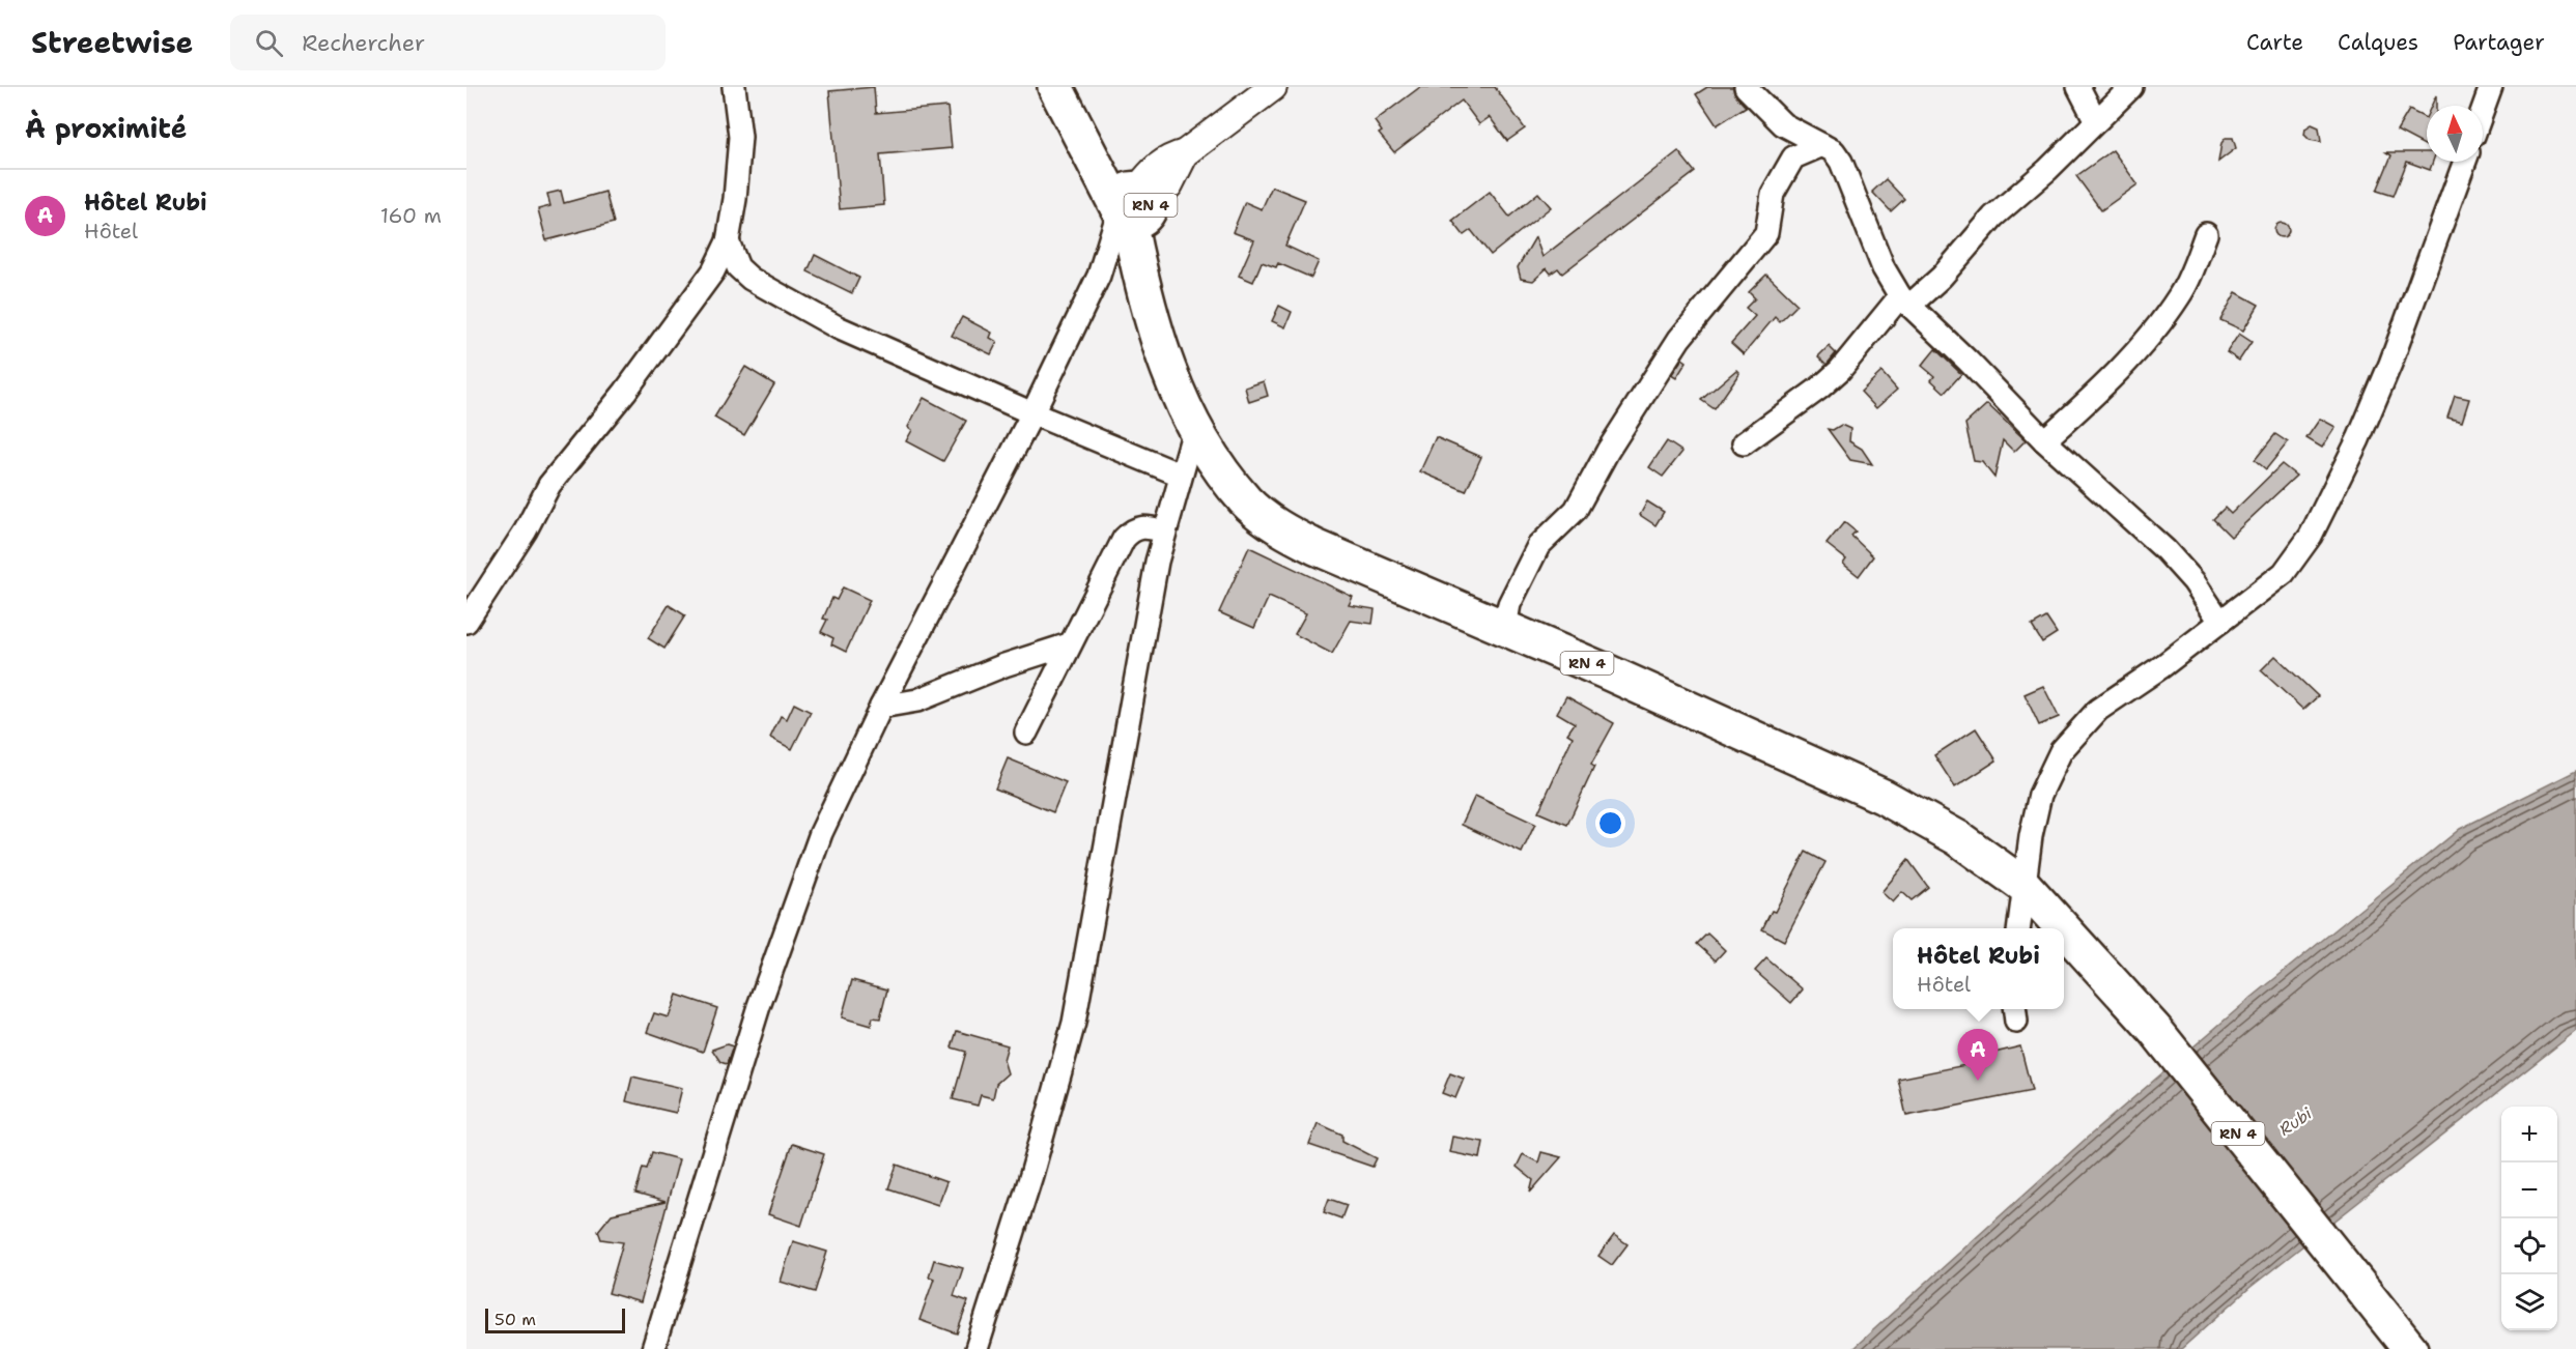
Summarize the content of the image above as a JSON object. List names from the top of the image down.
{
  "streets": {
    "highway": ["RN 4"]
  },
  "water": ["Rubi"],
  "scale_bar": "50 m",
  "north": "top",
  "page": {
    "header": "Streetwise",
    "search": "Rechercher",
    "nav": ["Carte", "Calques", "Partager"],
    "heading": "À proximité",
    "list": [
      {
        "mark": "A",
        "name": "Hôtel Rubi",
        "note": "Hôtel",
        "value": "160 m"
      }
    ],
    "popup": ["Hôtel Rubi", "Hôtel"],
    "pins": "A",
    "map_buttons": ["+", "−"],
    "scale": "50 m"
  }
}
